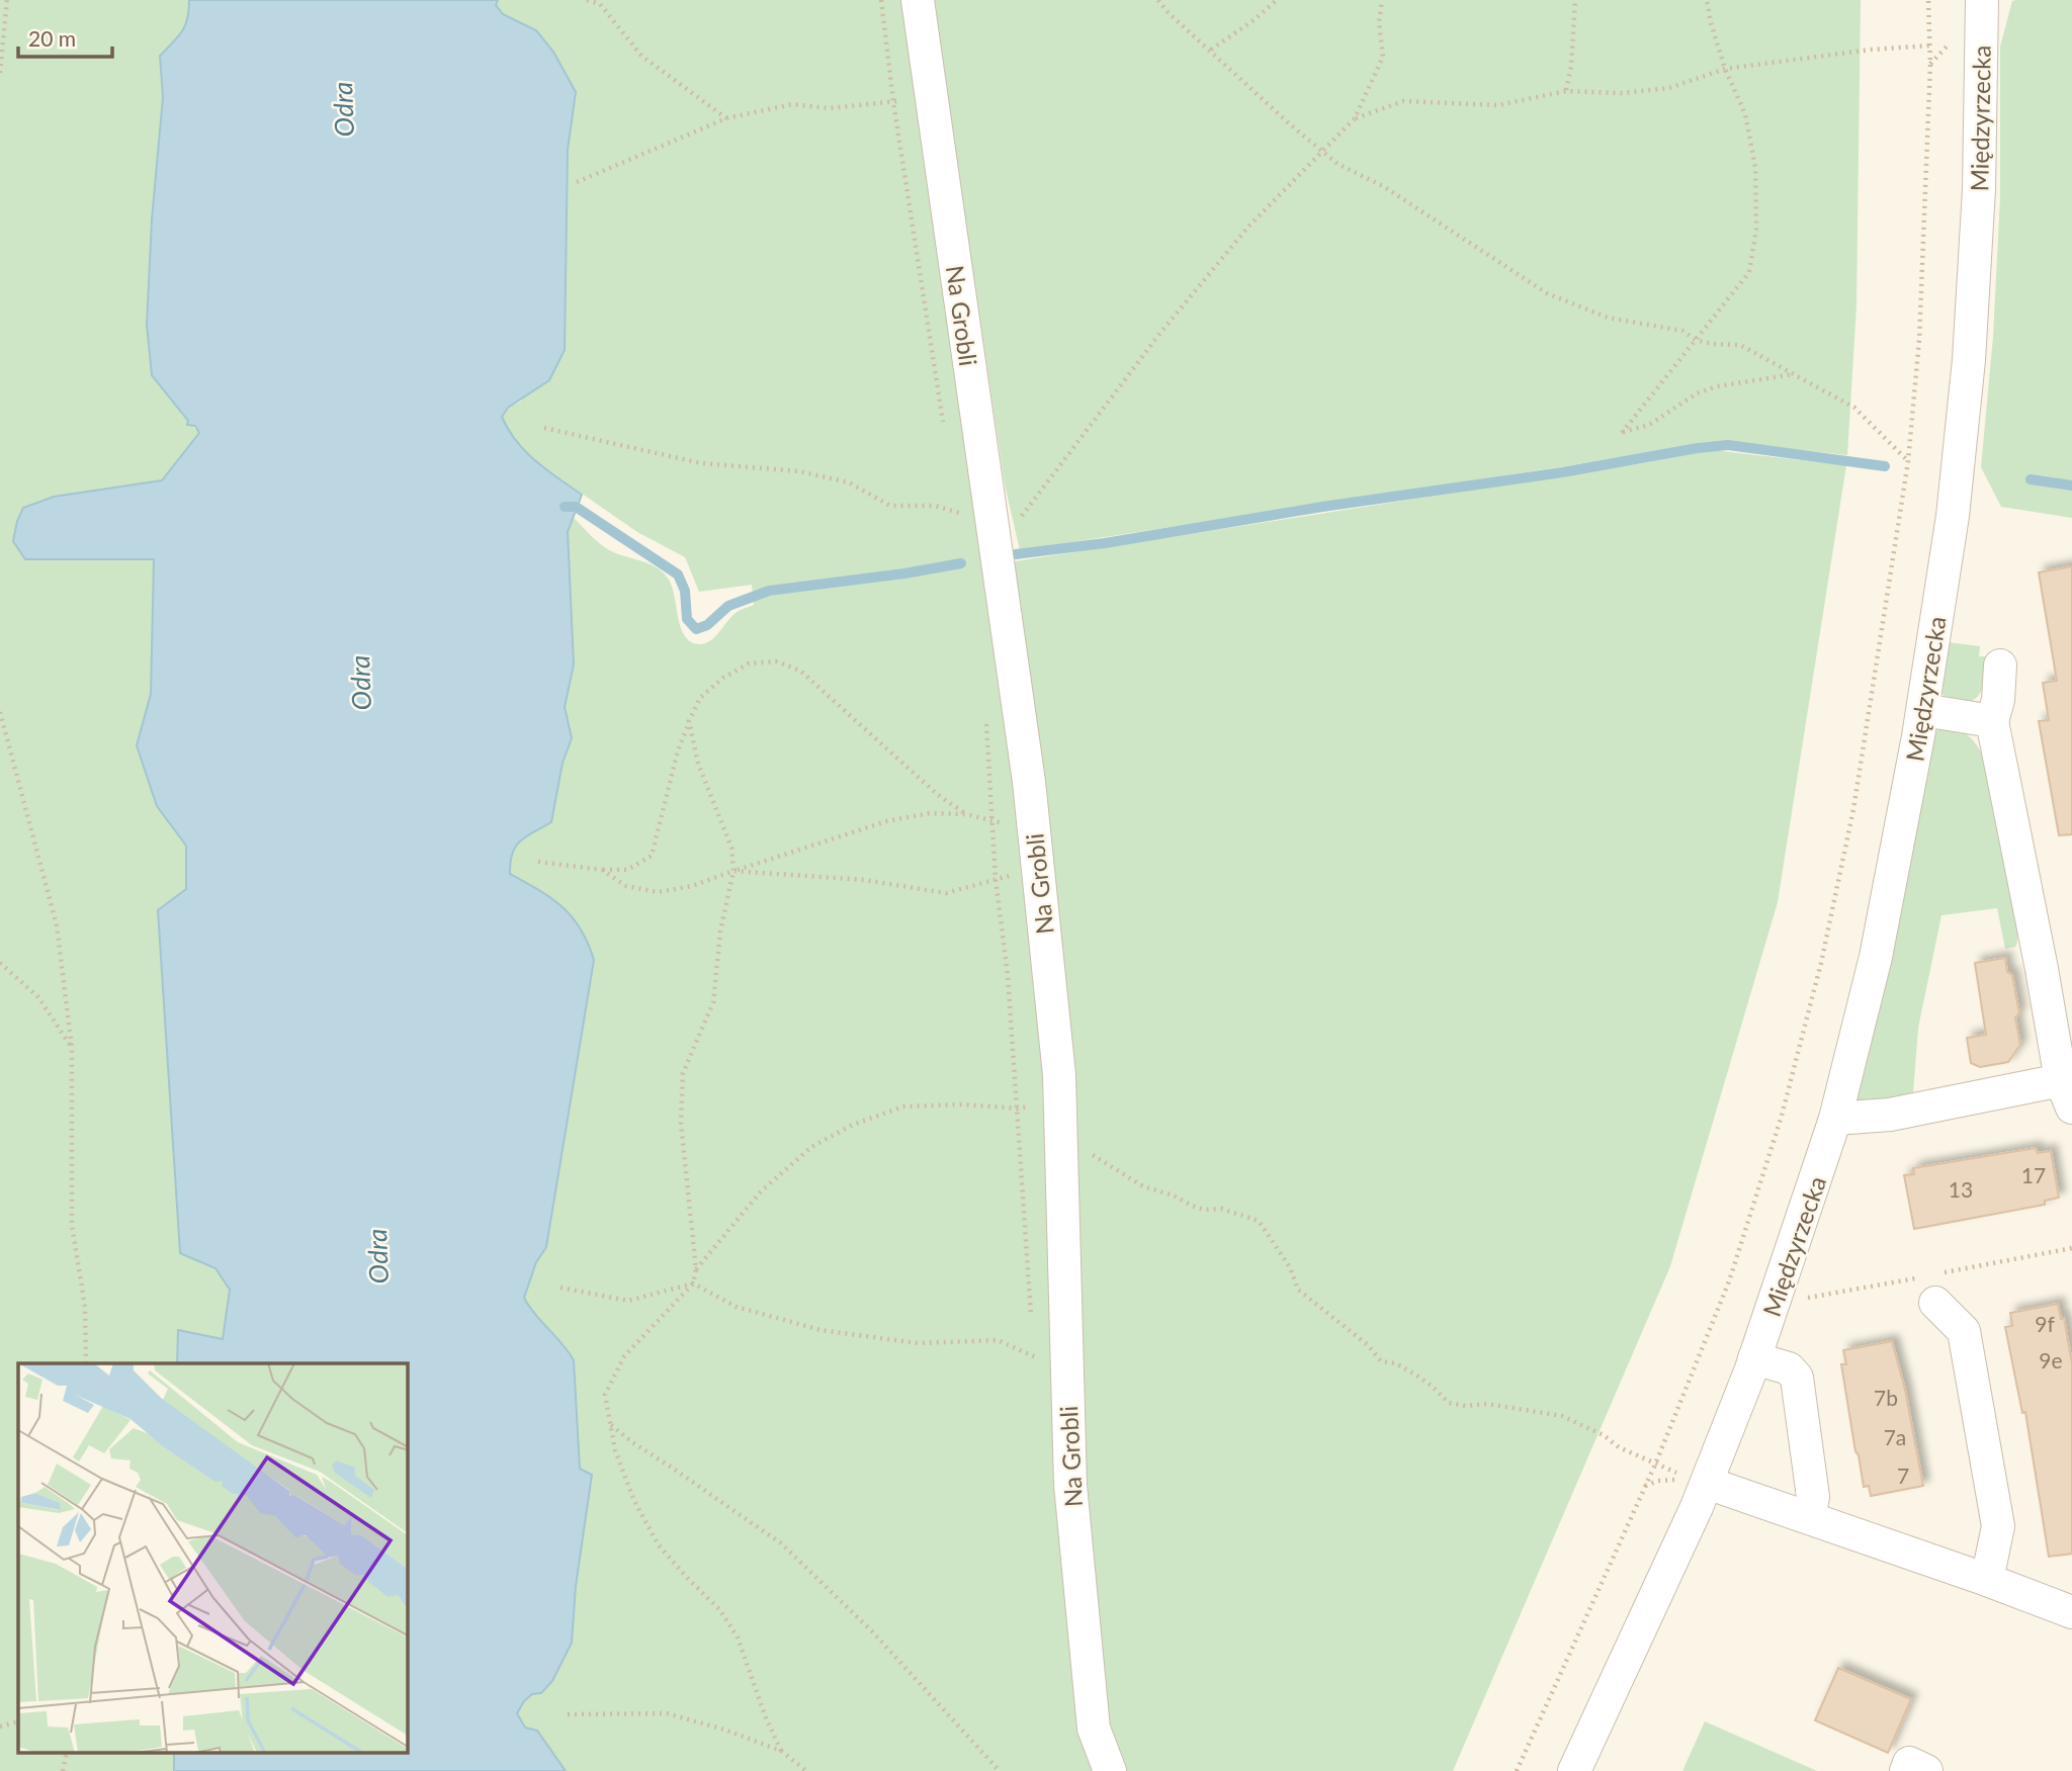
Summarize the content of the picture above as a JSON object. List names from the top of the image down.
{
  "streets": {
    "street": ["Międzyrzecka", "Na Grobli"]
  },
  "water": ["Odra"],
  "house_numbers": [
    "17",
    "13",
    "9f",
    "9e",
    "7b",
    "7a",
    "7"
  ],
  "scale_bar": "20 m"
}
